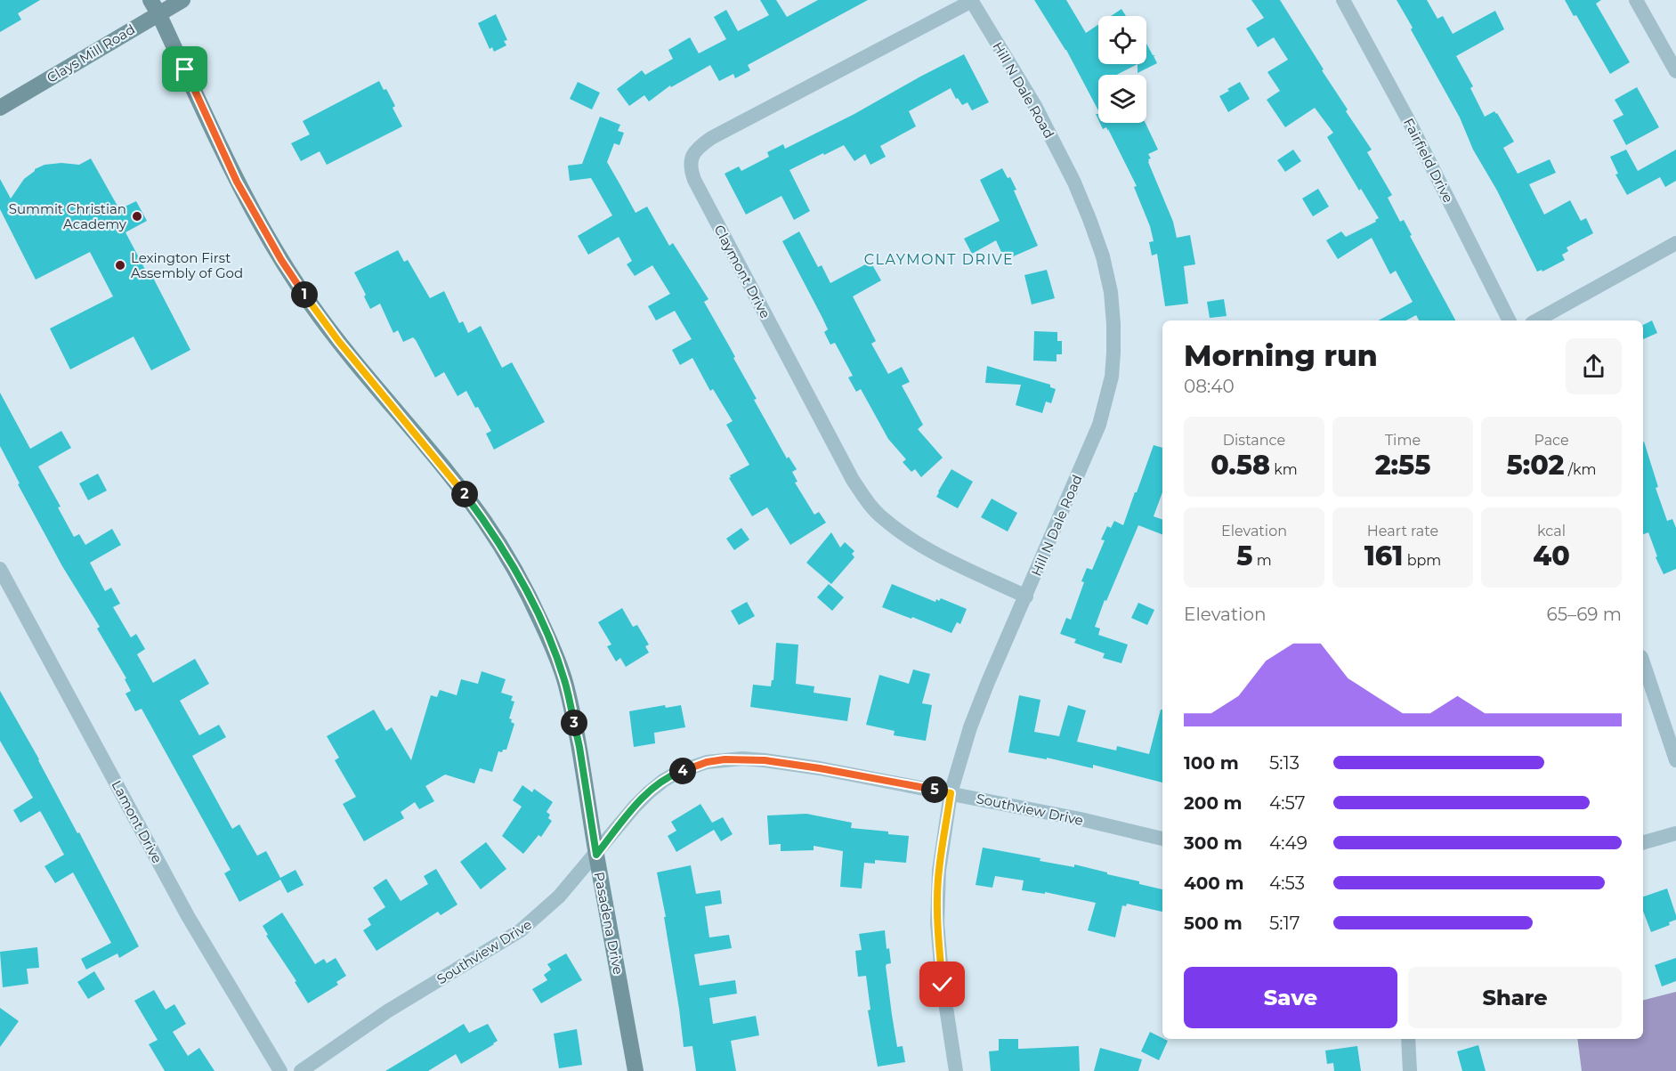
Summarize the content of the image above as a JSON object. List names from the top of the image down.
{
  "streets": {
    "street": [
      "Clays Mill Road",
      "Hill N Dale Road",
      "Fairfield Drive",
      "Claymont Drive",
      "Southview Drive",
      "Lamont Drive",
      "Pasadena Drive"
    ]
  },
  "crossings": [
    ["Clays Mill Road", "Pasadena Drive"],
    ["Hill N Dale Road", "Claymont Drive"],
    ["Hill N Dale Road", "Southview Drive"],
    ["Southview Drive", "Pasadena Drive"]
  ],
  "districts": ["CLAYMONT DRIVE"],
  "places": ["Summit Christian Academy", "Lexington First Assembly of God"],
  "page": {
    "pins": [
      "1",
      "2",
      "3",
      "4",
      "5"
    ],
    "heading": ["Morning run", "08:40"],
    "stats": [
      ["Distance", "0.58 km"],
      ["Time", "2:55"],
      ["Pace", "5:02 /km"],
      ["Elevation", "5 m"],
      ["Heart rate", "161 bpm"],
      ["kcal", "40"]
    ],
    "chart": ["Elevation", "65–69 m"],
    "list": [
      {
        "name": "100 m",
        "note": "5:13"
      },
      {
        "name": "200 m",
        "note": "4:57"
      },
      {
        "name": "300 m",
        "note": "4:49"
      },
      {
        "name": "400 m",
        "note": "4:53"
      },
      {
        "name": "500 m",
        "note": "5:17"
      }
    ],
    "buttons": ["Save", "Share"]
  }
}
